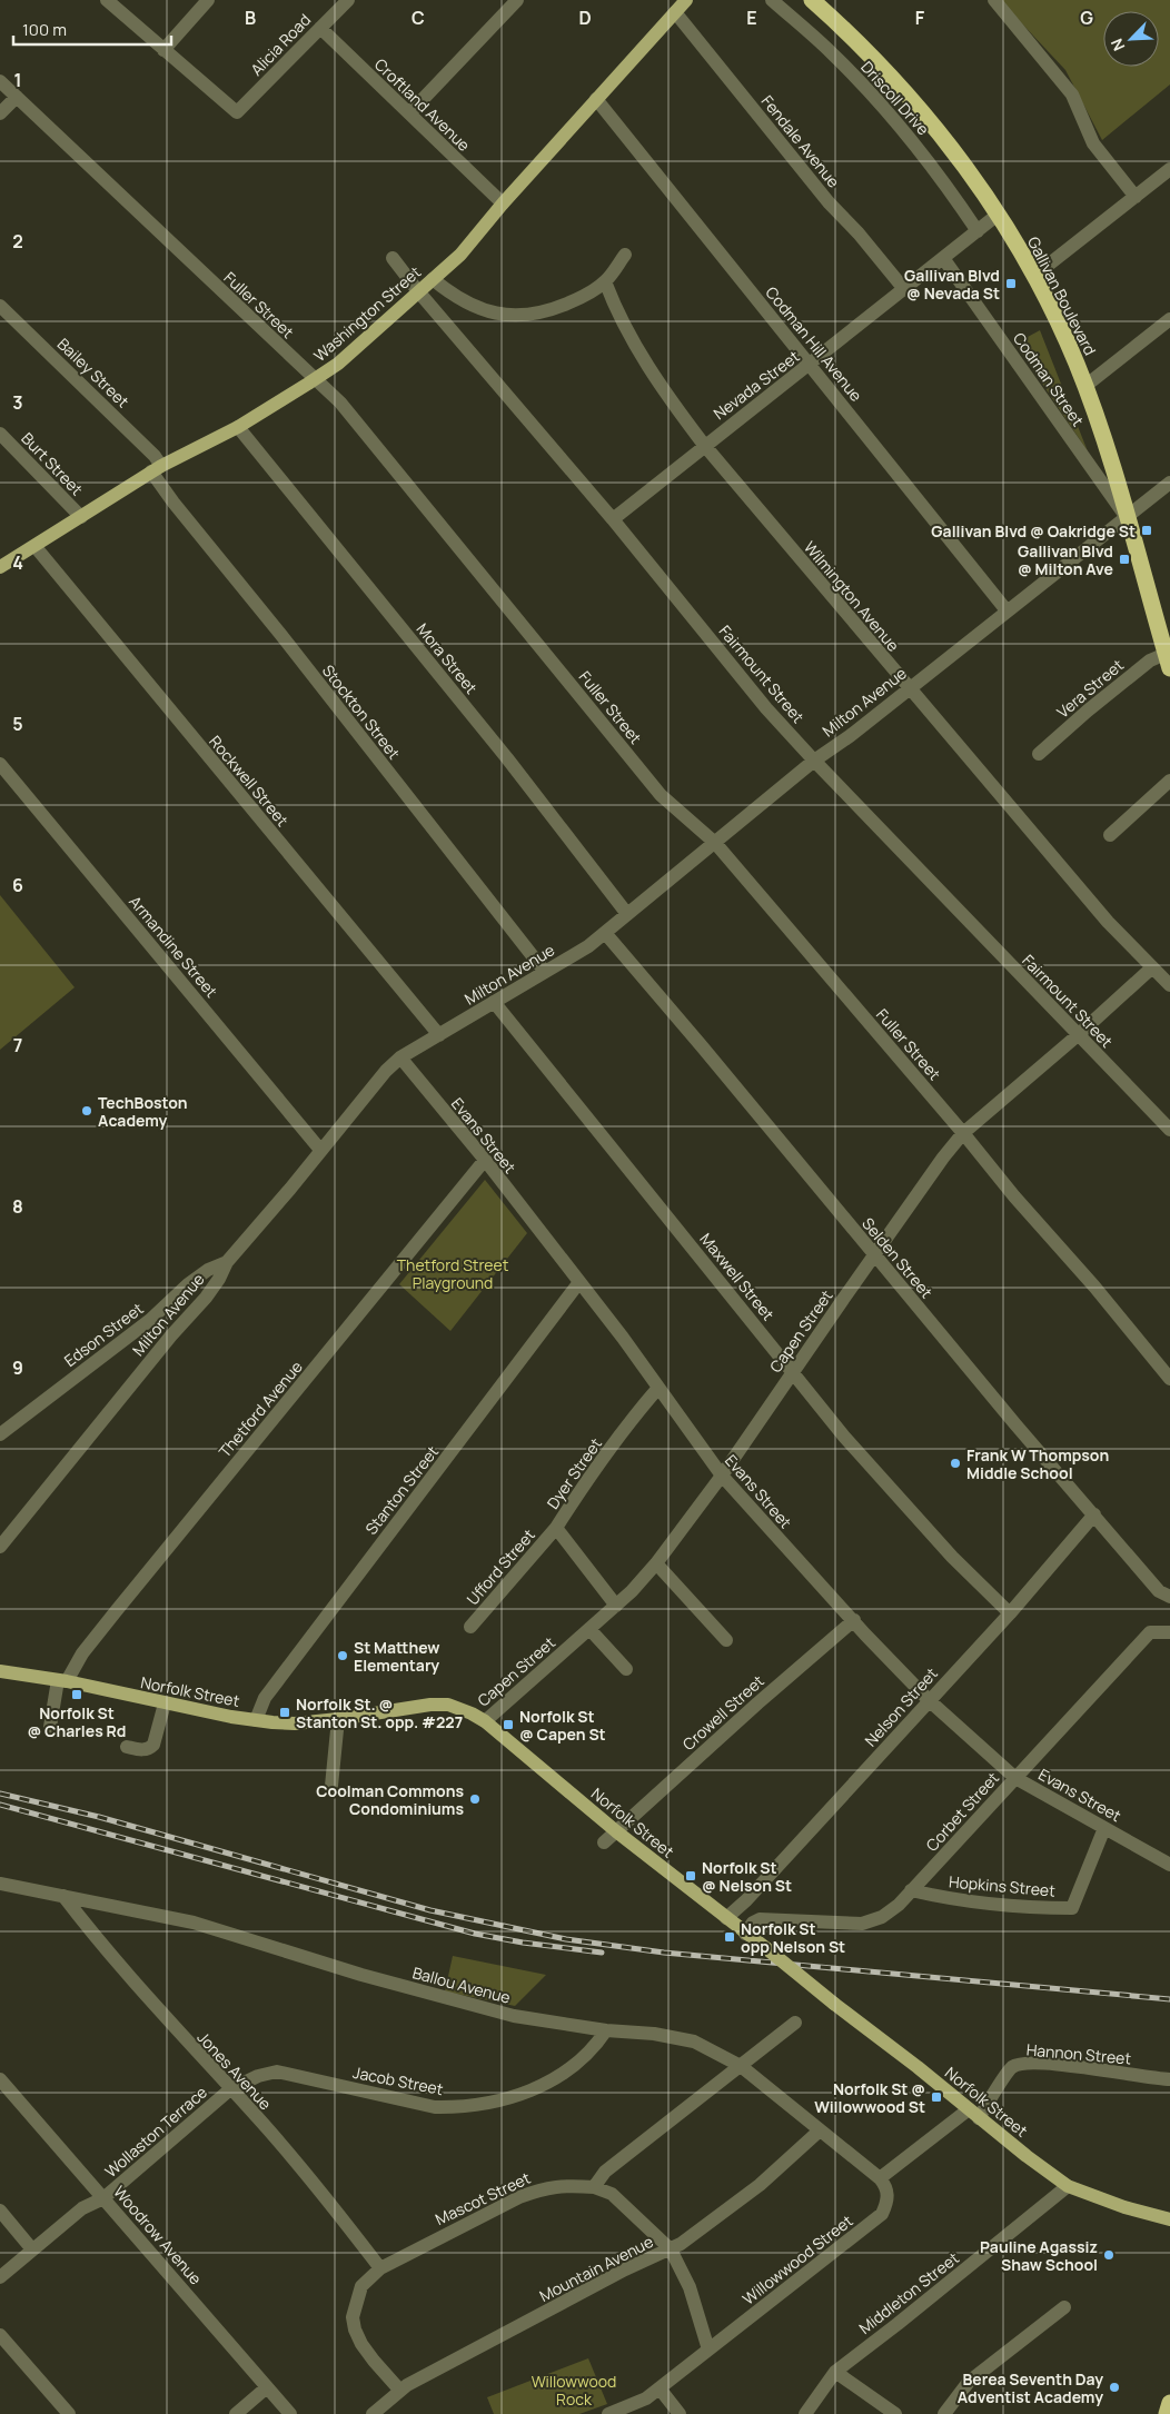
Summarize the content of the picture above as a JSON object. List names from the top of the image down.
{
  "streets": {
    "highway": ["Gallivan Boulevard"],
    "main road": ["Washington Street", "Norfolk Street"],
    "street": [
      "Alicia Road",
      "Driscoll Drive",
      "Croftland Avenue",
      "Fendale Avenue",
      "Fuller Street",
      "Codman Hill Avenue",
      "Bailey Street",
      "Codman Street",
      "Nevada Street",
      "Burt Street",
      "Wilmington Avenue",
      "Mora Street",
      "Fairmount Street",
      "Vera Street",
      "Milton Avenue",
      "Stockton Street",
      "Rockwell Street",
      "Armandine Street",
      "Evans Street",
      "Selden Street",
      "Maxwell Street",
      "Capen Street",
      "Edson Street",
      "Thetford Avenue",
      "Dyer Street",
      "Stanton Street",
      "Ufford Street",
      "Nelson Street",
      "Crowell Street",
      "Corbet Street",
      "Hopkins Street",
      "Ballou Avenue",
      "Hannon Street",
      "Jones Avenue",
      "Jacob Street",
      "Wollaston Terrace",
      "Mascot Street",
      "Woodrow Avenue",
      "Willowwood Street",
      "Mountain Avenue",
      "Middleton Street"
    ]
  },
  "crossings": [
    ["Alicia Road", "Croftland Avenue"],
    ["Driscoll Drive", "Nevada Street"],
    ["Croftland Avenue", "Washington Street"],
    ["Fendale Avenue", "Washington Street"],
    ["Fendale Avenue", "Nevada Street"],
    ["Gallivan Boulevard", "Codman Street"],
    ["Gallivan Boulevard", "Nevada Street"],
    ["Gallivan Boulevard", "Vera Street"],
    ["Gallivan Boulevard", "Milton Avenue"],
    ["Fuller Street", "Washington Street"],
    ["Fuller Street", "Milton Avenue"],
    ["Fuller Street", "Capen Street"],
    ["Washington Street", "Codman Hill Avenue"],
    ["Washington Street", "Bailey Street"],
    ["Washington Street", "Burt Street"],
    ["Washington Street", "Mora Street"],
    ["Washington Street", "Fairmount Street"],
    ["Washington Street", "Stockton Street"],
    ["Washington Street", "Rockwell Street"],
    ["Codman Hill Avenue", "Nevada Street"],
    ["Codman Hill Avenue", "Milton Avenue"],
    ["Bailey Street", "Stockton Street"],
    ["Codman Street", "Nevada Street"],
    ["Codman Street", "Milton Avenue"],
    ["Nevada Street", "Wilmington Avenue"],
    ["Nevada Street", "Fairmount Street"],
    ["Wilmington Avenue", "Milton Avenue"],
    ["Wilmington Avenue", "Capen Street"],
    ["Mora Street", "Milton Avenue"],
    ["Fairmount Street", "Milton Avenue"],
    ["Fairmount Street", "Capen Street"],
    ["Milton Avenue", "Stockton Street"],
    ["Milton Avenue", "Rockwell Street"],
    ["Milton Avenue", "Armandine Street"],
    ["Milton Avenue", "Evans Street"],
    ["Milton Avenue", "Selden Street"],
    ["Milton Avenue", "Maxwell Street"],
    ["Milton Avenue", "Edson Street"],
    ["Evans Street", "Capen Street"],
    ["Evans Street", "Thetford Avenue"],
    ["Evans Street", "Dyer Street"],
    ["Evans Street", "Stanton Street"],
    ["Evans Street", "Nelson Street"],
    ["Evans Street", "Crowell Street"],
    ["Evans Street", "Corbet Street"],
    ["Evans Street", "Hopkins Street"],
    ["Selden Street", "Capen Street"],
    ["Selden Street", "Nelson Street"],
    ["Maxwell Street", "Capen Street"],
    ["Maxwell Street", "Nelson Street"],
    ["Capen Street", "Dyer Street"],
    ["Capen Street", "Norfolk Street"],
    ["Thetford Avenue", "Norfolk Street"],
    ["Dyer Street", "Ufford Street"],
    ["Stanton Street", "Norfolk Street"],
    ["Norfolk Street", "Nelson Street"],
    ["Norfolk Street", "Crowell Street"],
    ["Norfolk Street", "Hannon Street"],
    ["Norfolk Street", "Middleton Street"],
    ["Corbet Street", "Hopkins Street"],
    ["Ballou Avenue", "Jones Avenue"],
    ["Ballou Avenue", "Jacob Street"],
    ["Ballou Avenue", "Willowwood Street"],
    ["Ballou Avenue", "Mountain Avenue"],
    ["Jones Avenue", "Jacob Street"],
    ["Jones Avenue", "Wollaston Terrace"],
    ["Jones Avenue", "Mascot Street"],
    ["Jacob Street", "Wollaston Terrace"],
    ["Wollaston Terrace", "Woodrow Avenue"],
    ["Mascot Street", "Mountain Avenue"]
  ],
  "parks": ["Thetford Street Playground", "Willowwood Rock"],
  "places": {
    "transit": [
      "Gallivan Blvd @ Nevada St",
      "Gallivan Blvd @ Oakridge St",
      "Gallivan Blvd @ Milton Ave",
      "Norfolk St @ Charles Rd",
      "Norfolk St. @ Stanton St. opp. #227",
      "Norfolk St @ Capen St",
      "Norfolk St @ Nelson St",
      "Norfolk St opp Nelson St",
      "Norfolk St @ Willowwood St"
    ],
    "other": [
      "TechBoston Academy",
      "Frank W Thompson Middle School",
      "St Matthew Elementary",
      "Coolman Commons Condominiums",
      "Pauline Agassiz Shaw School",
      "Berea Seventh Day Adventist Academy"
    ]
  },
  "scale_bar": "100 m",
  "north": "bottom left",
  "grid": {
    "columns": [
      "B",
      "C",
      "D",
      "E",
      "F",
      "G"
    ],
    "rows": [
      "1",
      "2",
      "3",
      "4",
      "5",
      "6",
      "7",
      "8",
      "9"
    ]
  }
}
